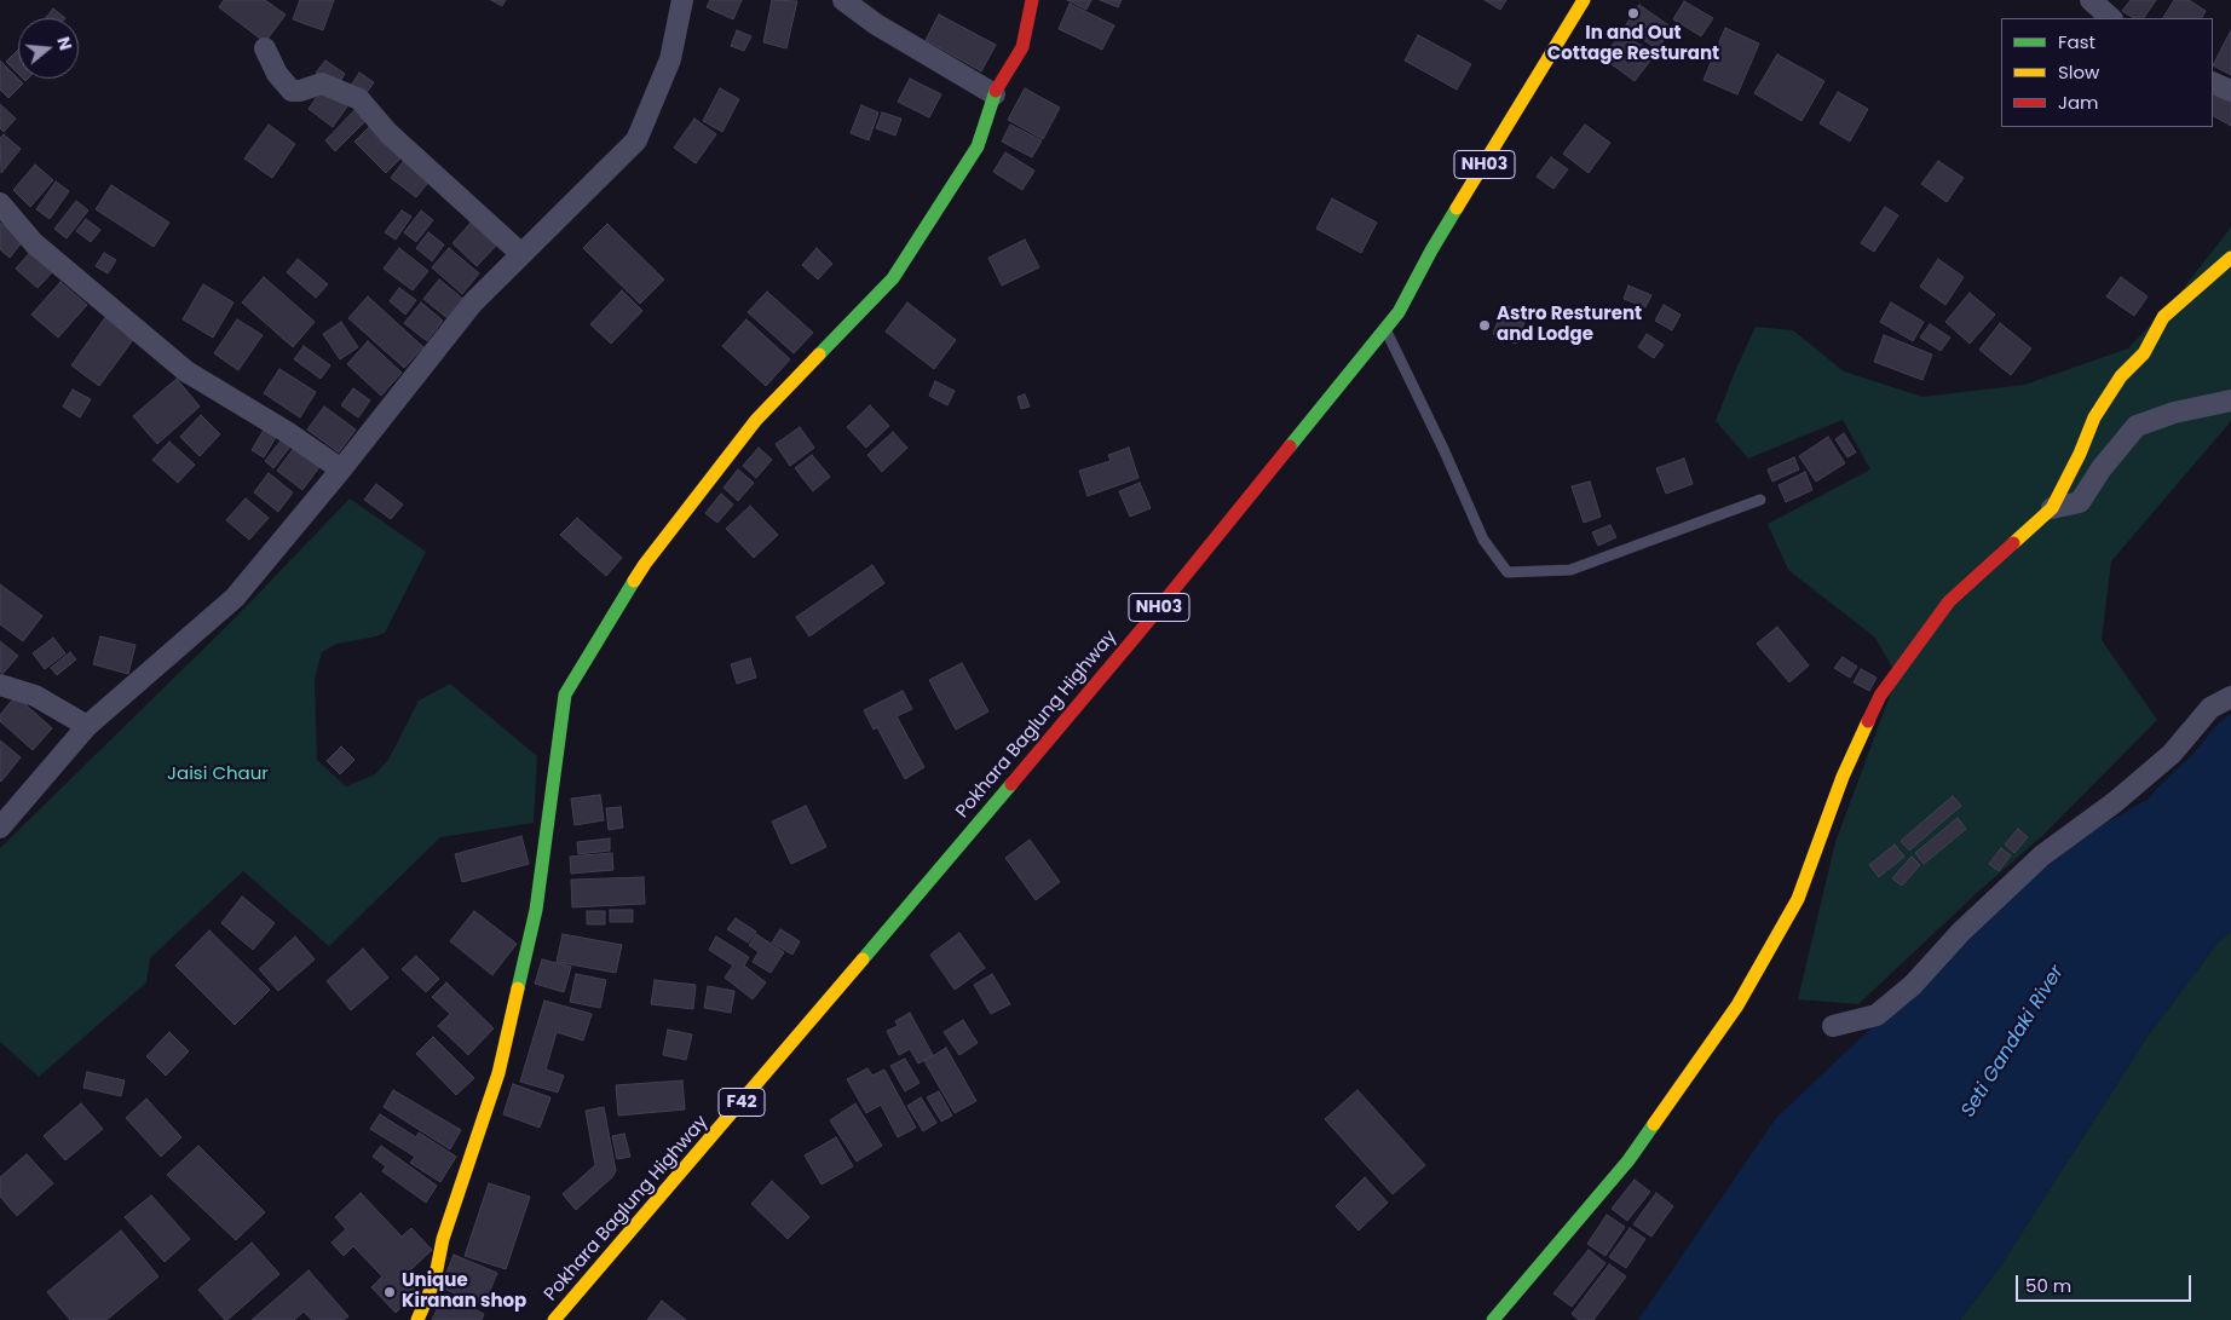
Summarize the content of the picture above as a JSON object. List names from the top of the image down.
{
  "streets": {
    "main road": ["NH03", "Pokhara Baglung Highway", "F42"]
  },
  "water": ["Seti Gandaki River"],
  "parks": ["Jaisi Chaur"],
  "places": ["In and Out Cottage Resturant", "Astro Resturent and Lodge", "Unique Kiranan shop"],
  "legend": ["Fast", "Slow", "Jam"],
  "scale_bar": "50 m",
  "north": "right"
}
